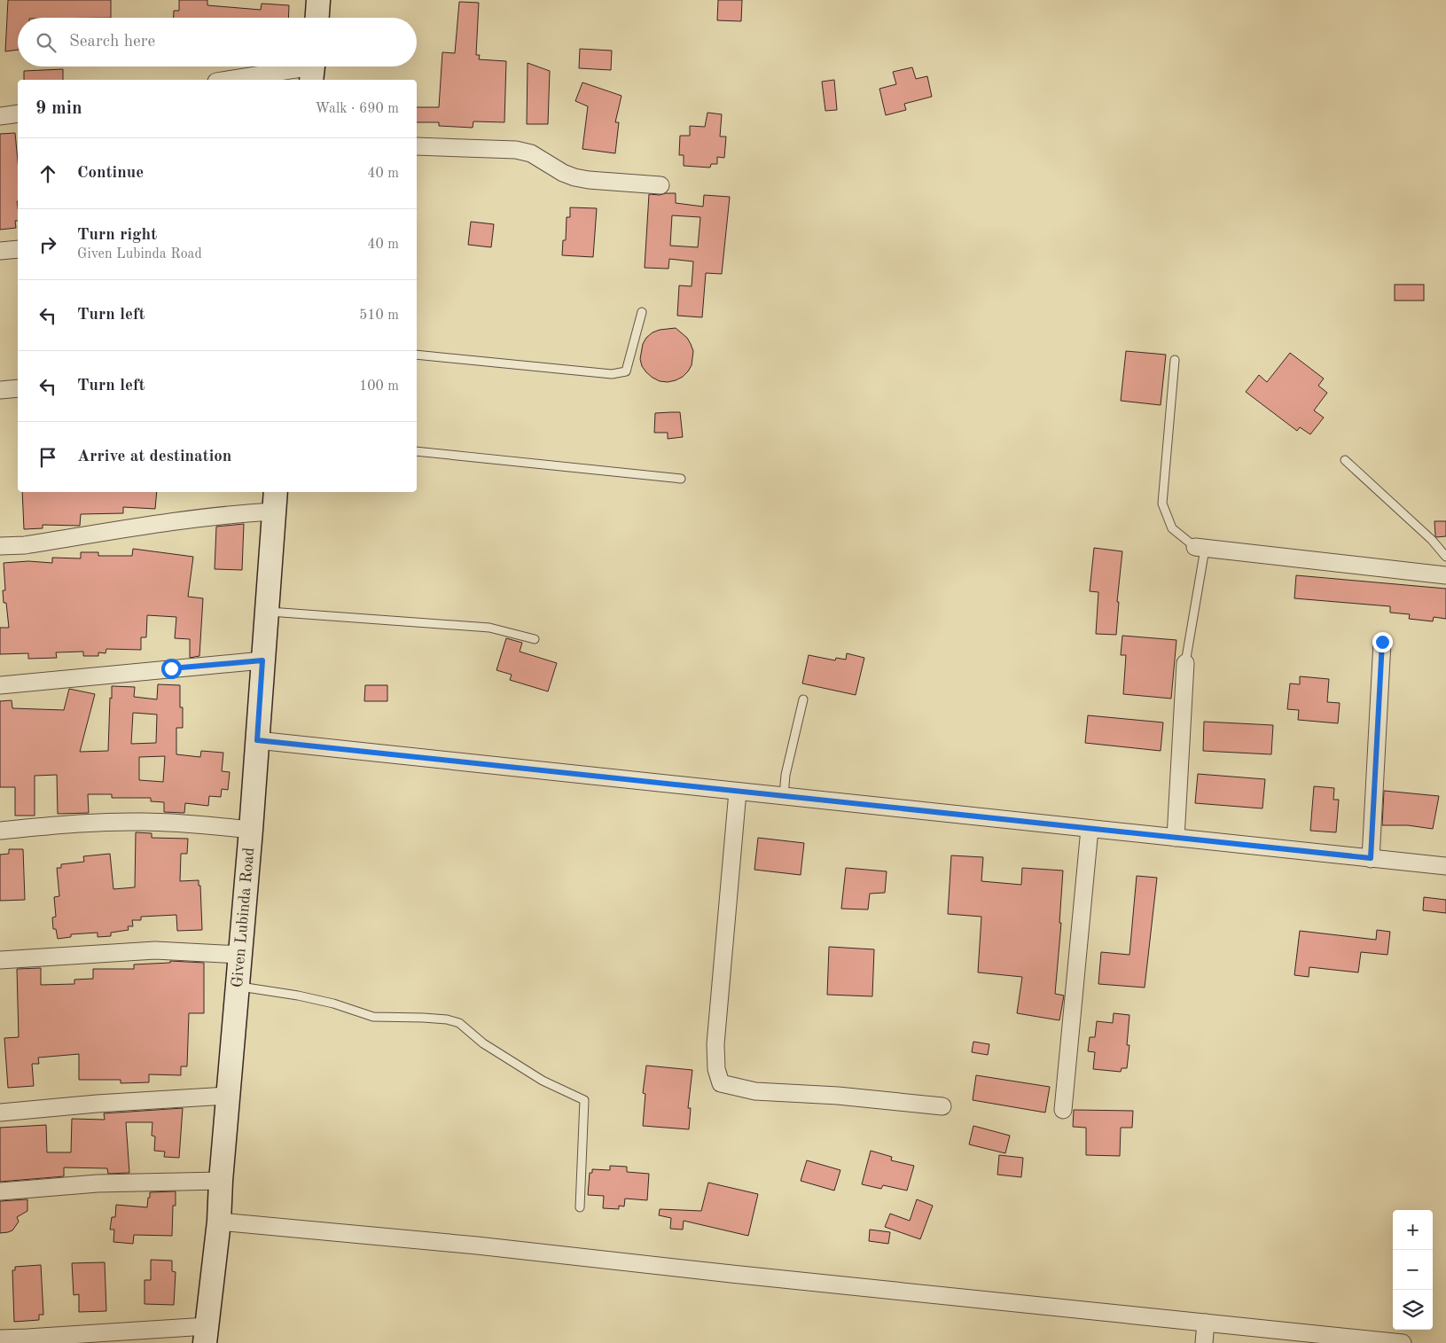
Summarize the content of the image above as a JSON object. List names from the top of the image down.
{
  "streets": {
    "street": ["Given Lubinda Road"]
  },
  "page": {
    "search": "Search here",
    "heading": ["9 min", "Walk · 690 m"],
    "list": [
      ["Continue", "40 m"],
      ["Turn right", "Given Lubinda Road", "40 m"],
      ["Turn left", "510 m"],
      ["Turn left", "100 m"],
      "Arrive at destination"
    ],
    "map_buttons": ["+", "−"]
  }
}
